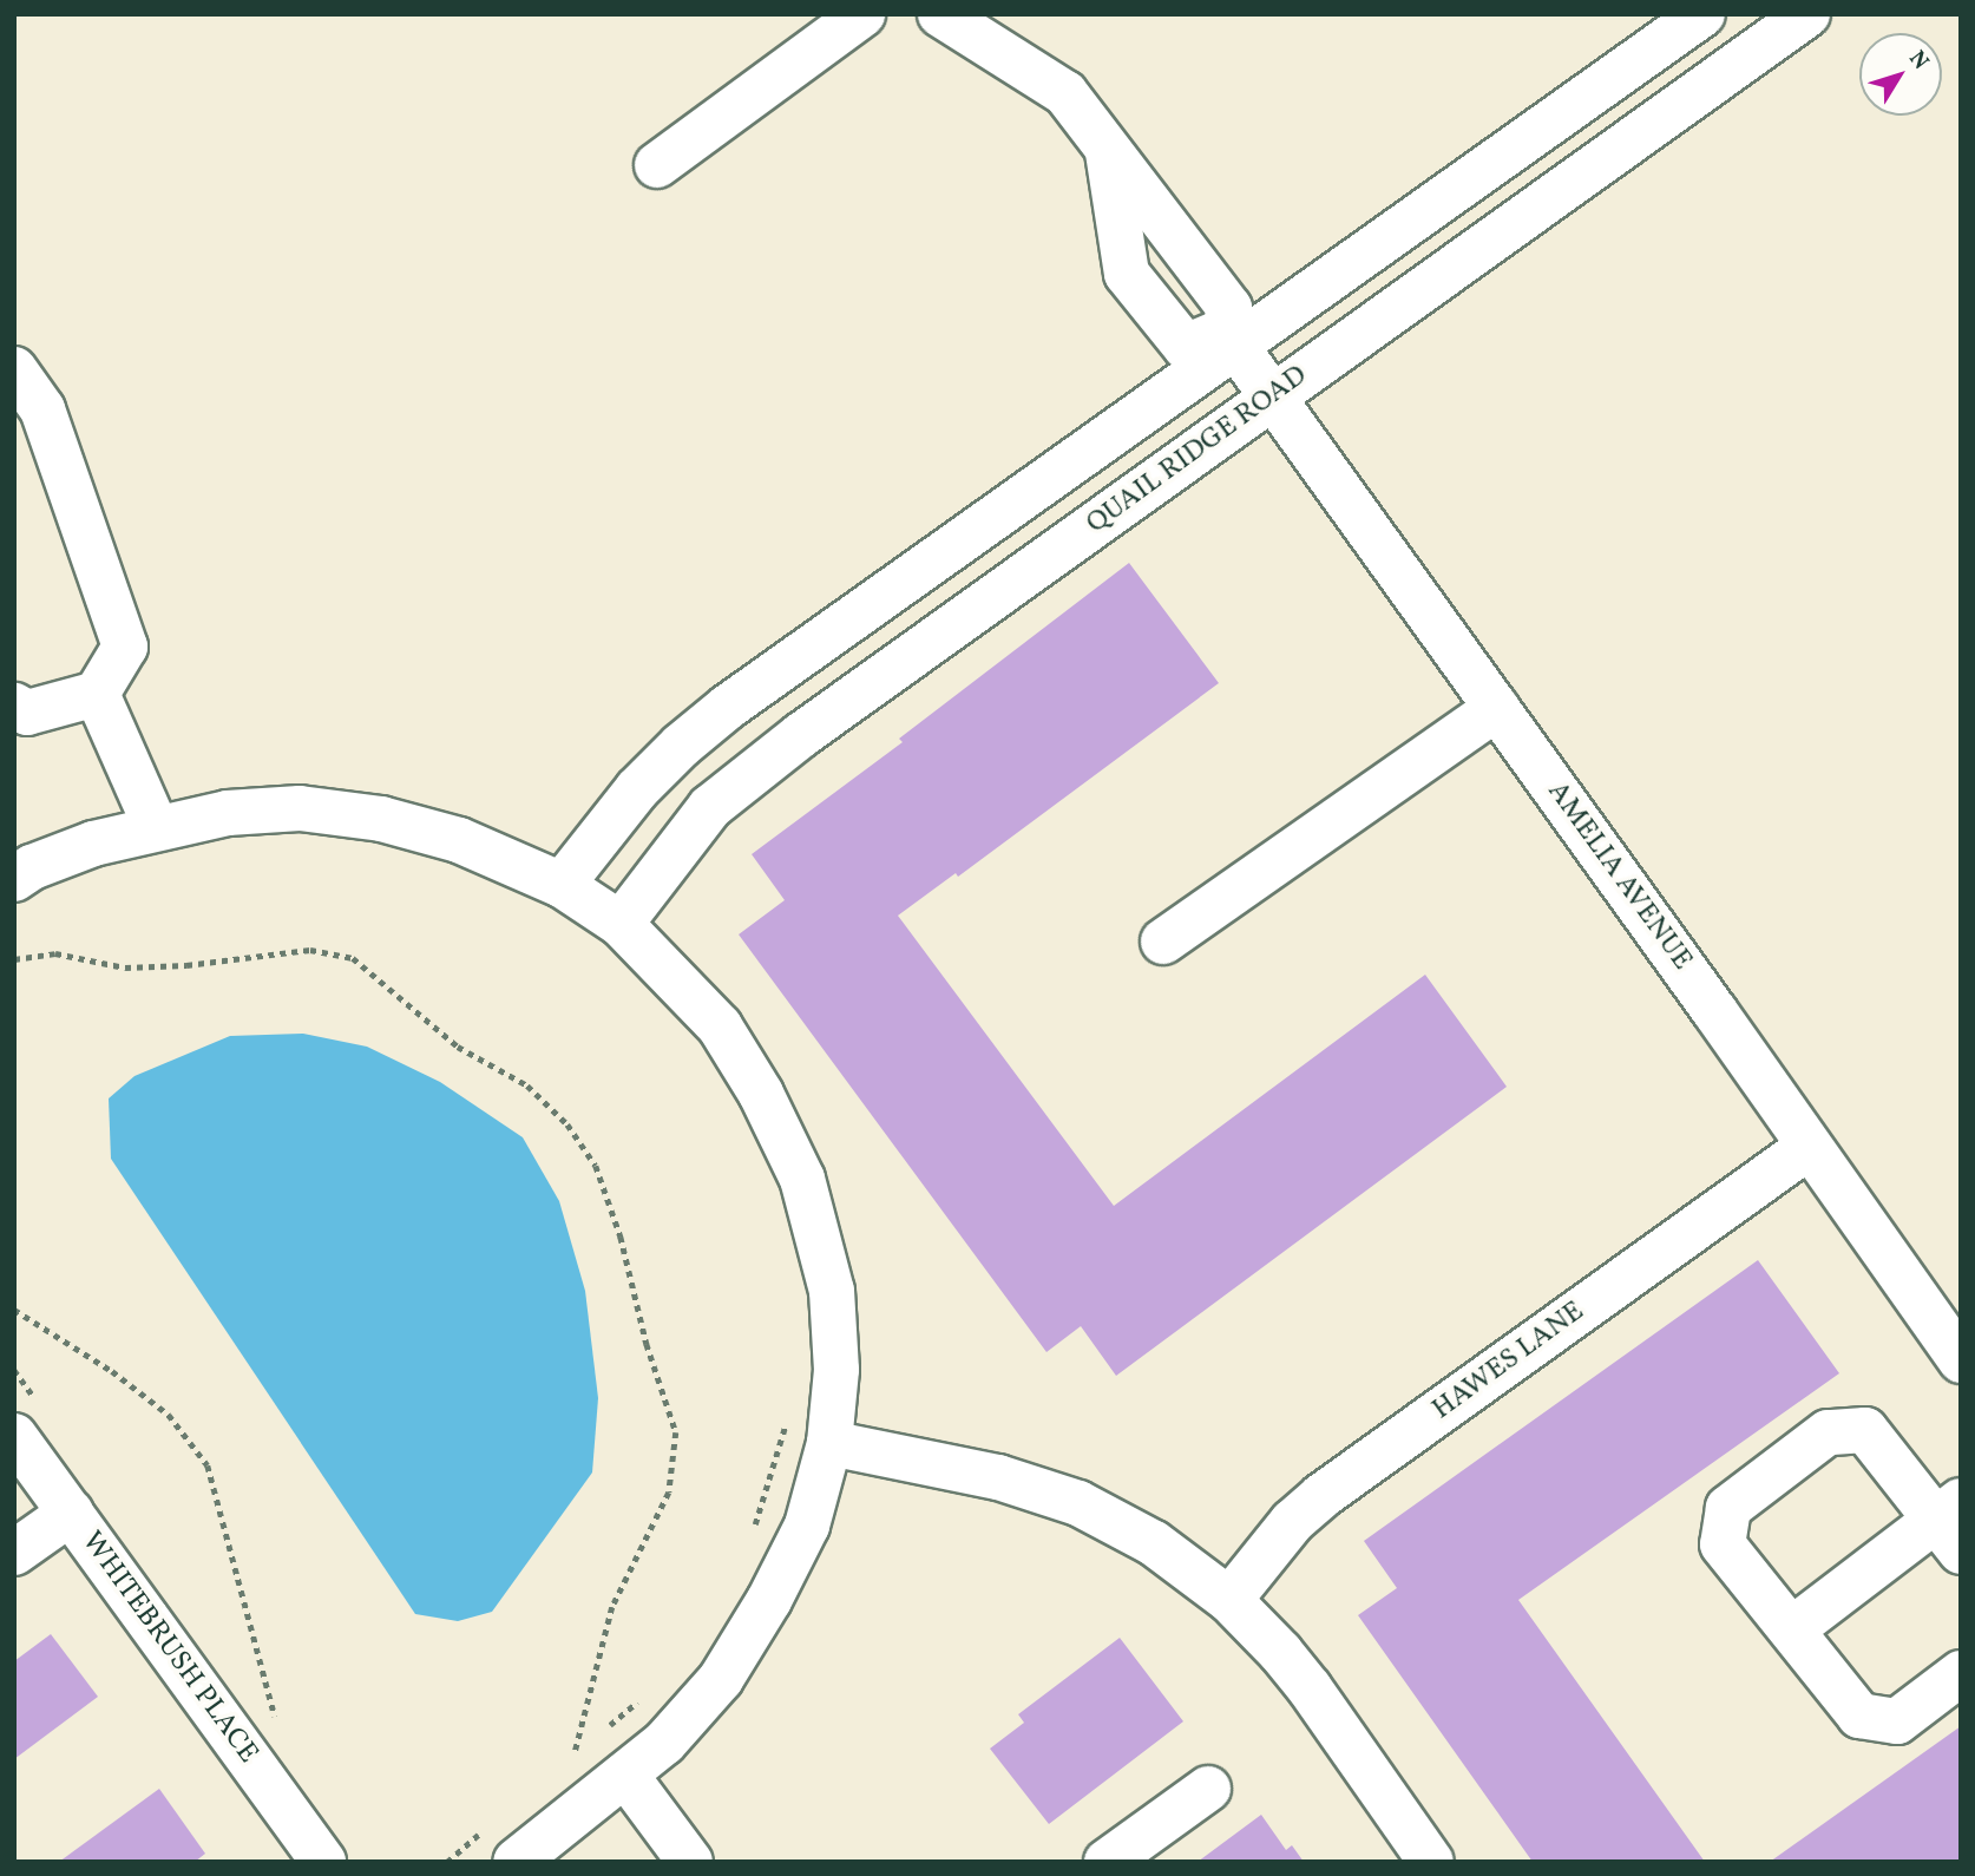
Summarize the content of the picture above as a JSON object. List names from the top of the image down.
{
  "streets": {
    "street": [
      "QUAIL RIDGE ROAD",
      "AMELIA AVENUE",
      "HAWES LANE",
      "WHITEBRUSH PLACE"
    ]
  },
  "crossings": [
    ["QUAIL RIDGE ROAD", "AMELIA AVENUE"],
    ["AMELIA AVENUE", "HAWES LANE"]
  ],
  "north": "top right"
}
